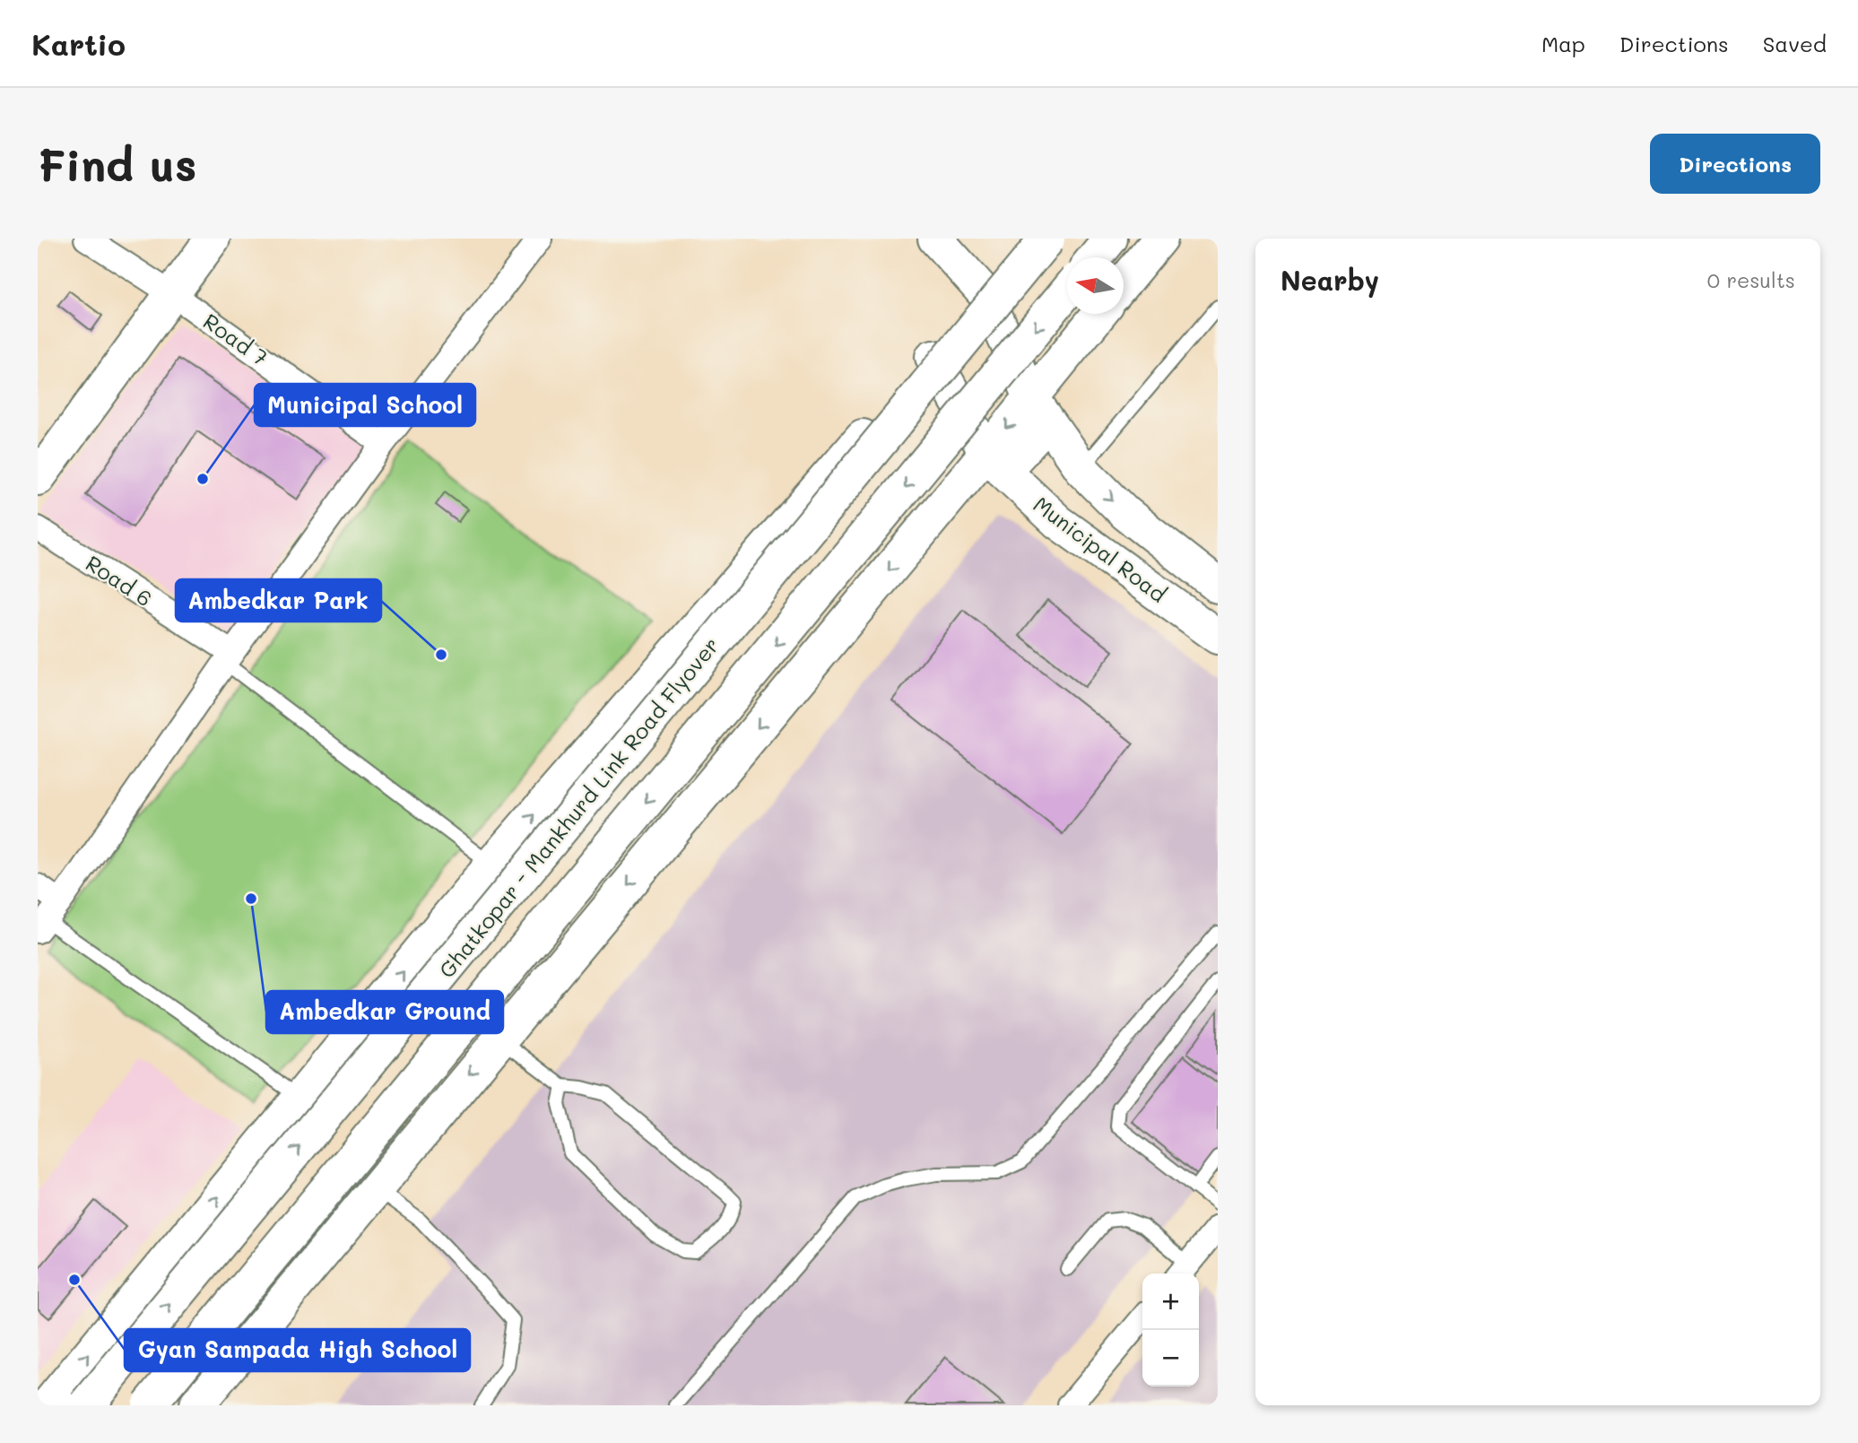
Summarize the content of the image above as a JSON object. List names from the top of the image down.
{
  "streets": {
    "main road": ["Municipal Road", "Ghatkopar - Mankhurd Link Road Flyover"],
    "street": ["Road 7", "Road 6"]
  },
  "places": [
    "Municipal School",
    "Ambedkar Park",
    "Ambedkar Ground",
    "Gyan Sampada High School"
  ],
  "north": "left",
  "page": {
    "header": "Kartio",
    "nav": ["Map", "Directions", "Saved"],
    "buttons": "Directions",
    "title": "Find us",
    "heading": ["Nearby", "0 results"],
    "map_buttons": ["+", "−"]
  }
}
